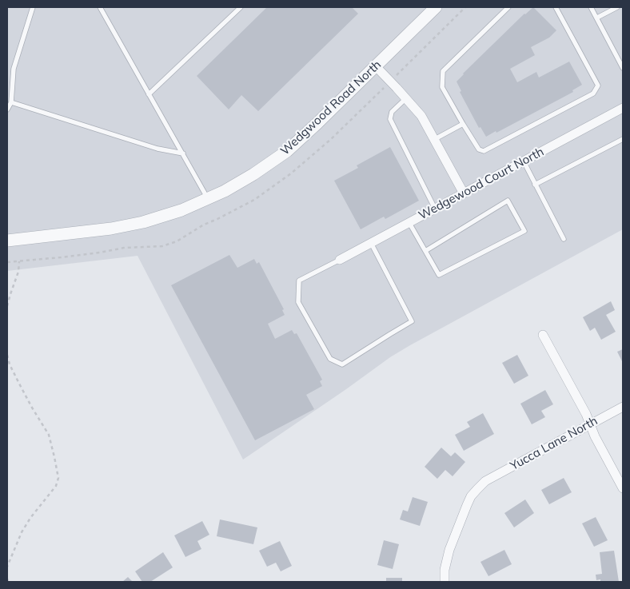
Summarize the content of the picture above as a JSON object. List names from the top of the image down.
{
  "streets": {
    "street": ["Wedgwood Road North", "Wedgewood Court North", "Yucca Lane North"]
  }
}
